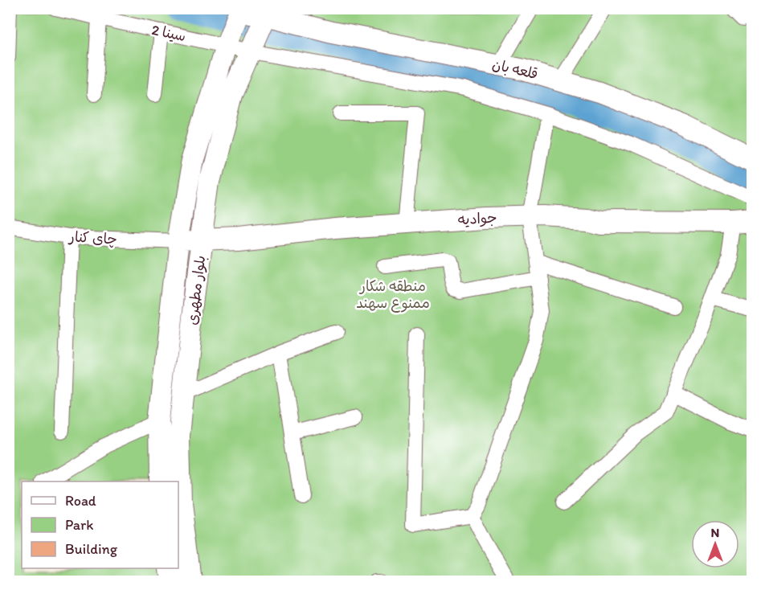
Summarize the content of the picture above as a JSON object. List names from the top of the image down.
{
  "streets": {
    "main road": ["قلعه بان", "جوادیه", "بلوار مطهری"],
    "street": ["سینا 2", "چای کنار"]
  },
  "crossings": [
    ["سینا 2", "بلوار مطهری"],
    ["قلعه بان", "بلوار مطهری"],
    ["جوادیه", "چای کنار"],
    ["جوادیه", "بلوار مطهری"],
    ["چای کنار", "بلوار مطهری"]
  ],
  "parks": ["منطقه شکار ممنوع سهند"],
  "legend": ["Road", "Park", "Building"],
  "north": "top"
}
